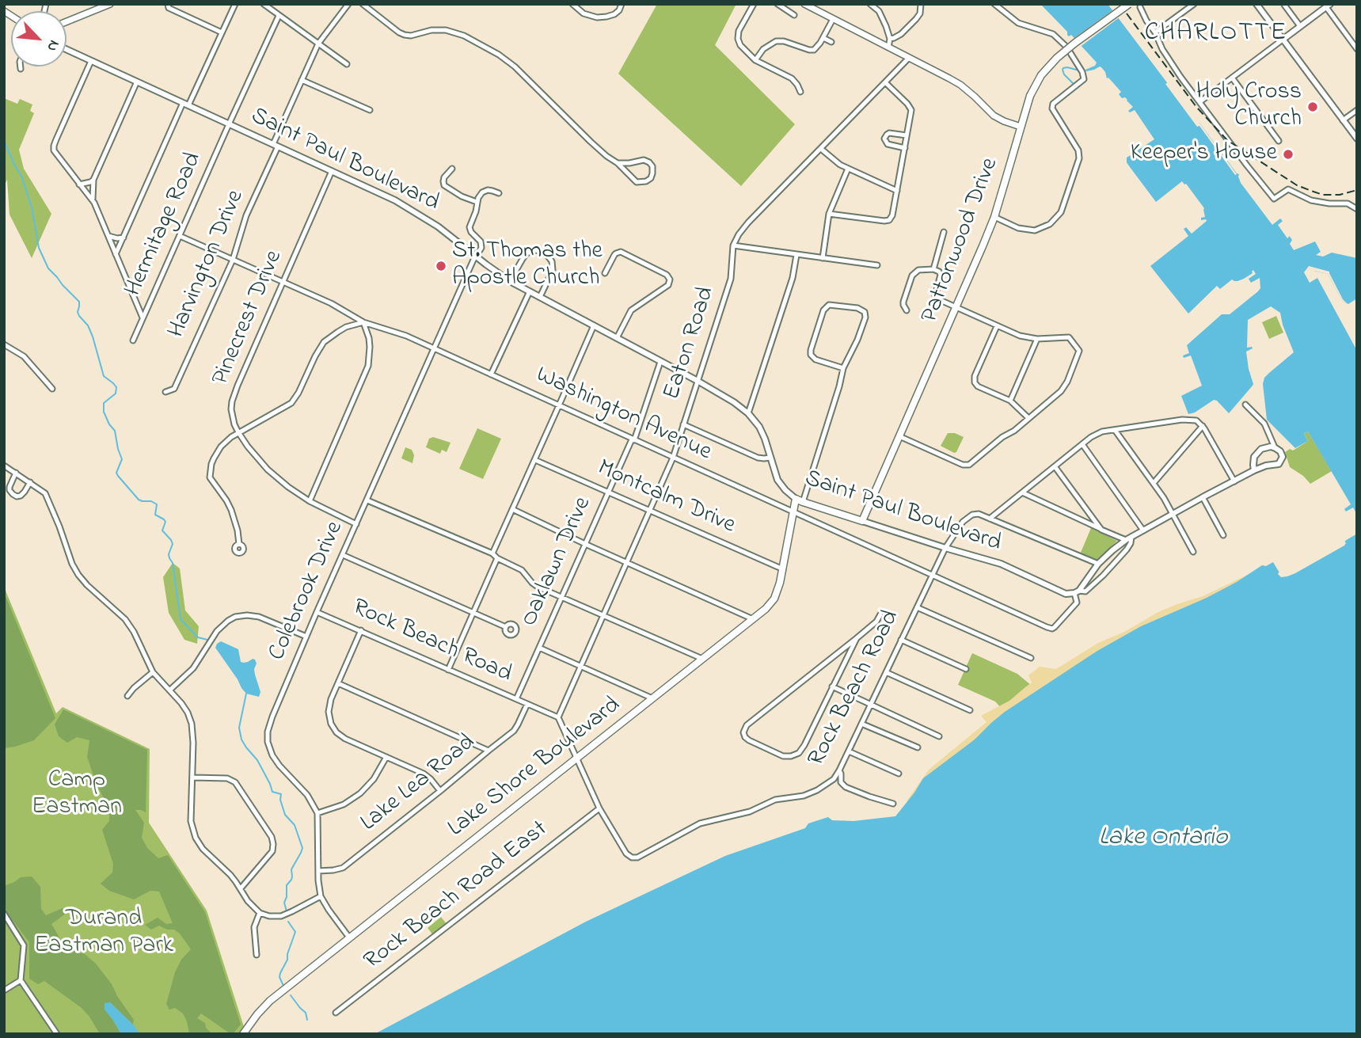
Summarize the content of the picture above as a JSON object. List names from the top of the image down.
{
  "streets": {
    "main road": ["Saint Paul Boulevard", "Pattonwood Drive", "Lake Shore Boulevard"],
    "street": [
      "Hermitage Road",
      "Harvington Drive",
      "Pinecrest Drive",
      "Eaton Road",
      "Washington Avenue",
      "Montcalm Drive",
      "Oaklawn Drive",
      "Colebrook Drive",
      "Rock Beach Road",
      "Lake Lea Road",
      "Rock Beach Road East"
    ]
  },
  "crossings": [
    ["Saint Paul Boulevard", "Hermitage Road"],
    ["Saint Paul Boulevard", "Pattonwood Drive"],
    ["Saint Paul Boulevard", "Harvington Drive"],
    ["Saint Paul Boulevard", "Pinecrest Drive"],
    ["Saint Paul Boulevard", "Eaton Road"],
    ["Saint Paul Boulevard", "Washington Avenue"],
    ["Saint Paul Boulevard", "Oaklawn Drive"],
    ["Saint Paul Boulevard", "Colebrook Drive"],
    ["Saint Paul Boulevard", "Rock Beach Road"],
    ["Saint Paul Boulevard", "Lake Shore Boulevard"],
    ["Hermitage Road", "Washington Avenue"],
    ["Harvington Drive", "Washington Avenue"],
    ["Pinecrest Drive", "Washington Avenue"],
    ["Pinecrest Drive", "Colebrook Drive"],
    ["Eaton Road", "Washington Avenue"],
    ["Eaton Road", "Montcalm Drive"],
    ["Eaton Road", "Rock Beach Road"],
    ["Washington Avenue", "Oaklawn Drive"],
    ["Washington Avenue", "Colebrook Drive"],
    ["Washington Avenue", "Rock Beach Road"],
    ["Washington Avenue", "Lake Shore Boulevard"],
    ["Montcalm Drive", "Oaklawn Drive"],
    ["Montcalm Drive", "Lake Shore Boulevard"],
    ["Oaklawn Drive", "Rock Beach Road"],
    ["Colebrook Drive", "Rock Beach Road"],
    ["Rock Beach Road", "Lake Shore Boulevard"],
    ["Rock Beach Road", "Lake Lea Road"],
    ["Rock Beach Road", "Rock Beach Road East"]
  ],
  "districts": ["CHARLOTTE"],
  "water": ["Lake Ontario"],
  "parks": ["Camp Eastman", "Durand Eastman Park"],
  "places": ["Holy Cross Church", "Keeper's House", "St. Thomas the Apostle Church"],
  "north": "bottom right"
}
